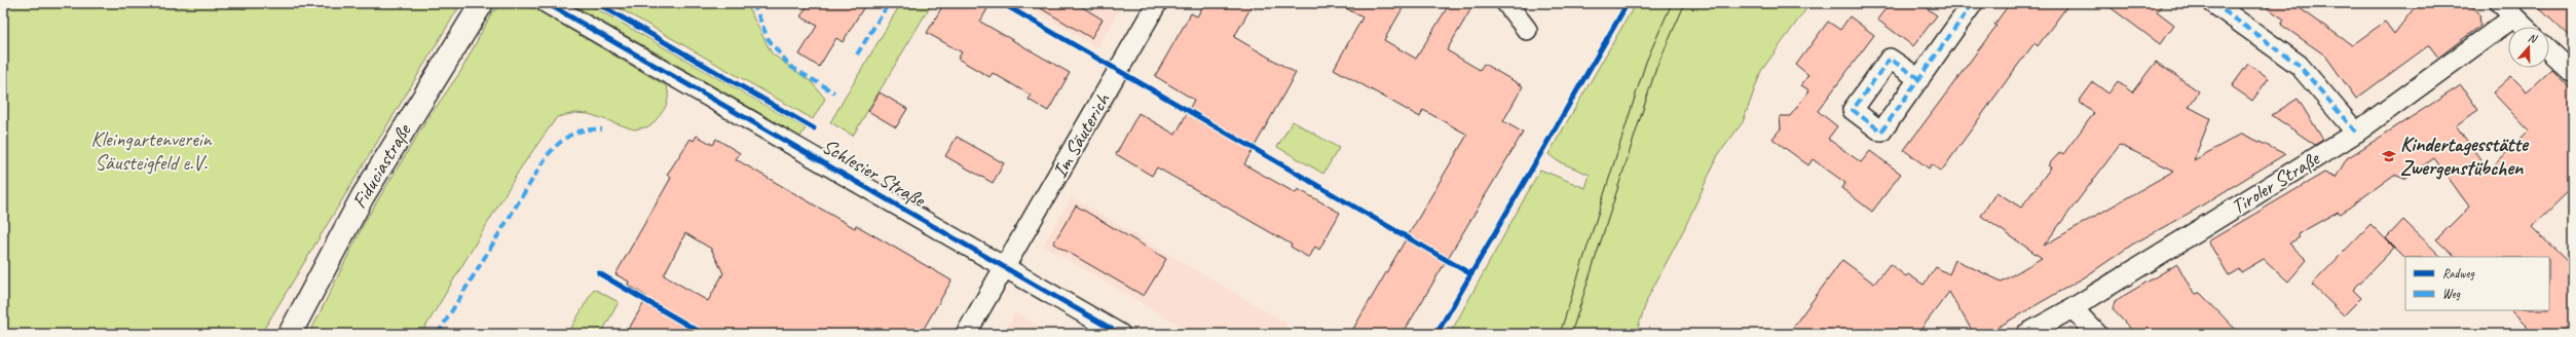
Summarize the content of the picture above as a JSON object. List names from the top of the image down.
{
  "streets": {
    "main road": ["Fiduciastraße"],
    "street": ["Im Säuterich", "Schlesier Straße", "Tiroler Straße"]
  },
  "crossings": [
    ["Im Säuterich", "Schlesier Straße"]
  ],
  "parks": ["Kleingartenverein Säusteigfeld e.V."],
  "places": {
    "school or university": ["Kindertagesstätte Zwergenstübchen"]
  },
  "legend": ["Radweg", "Weg"],
  "north": "top"
}
